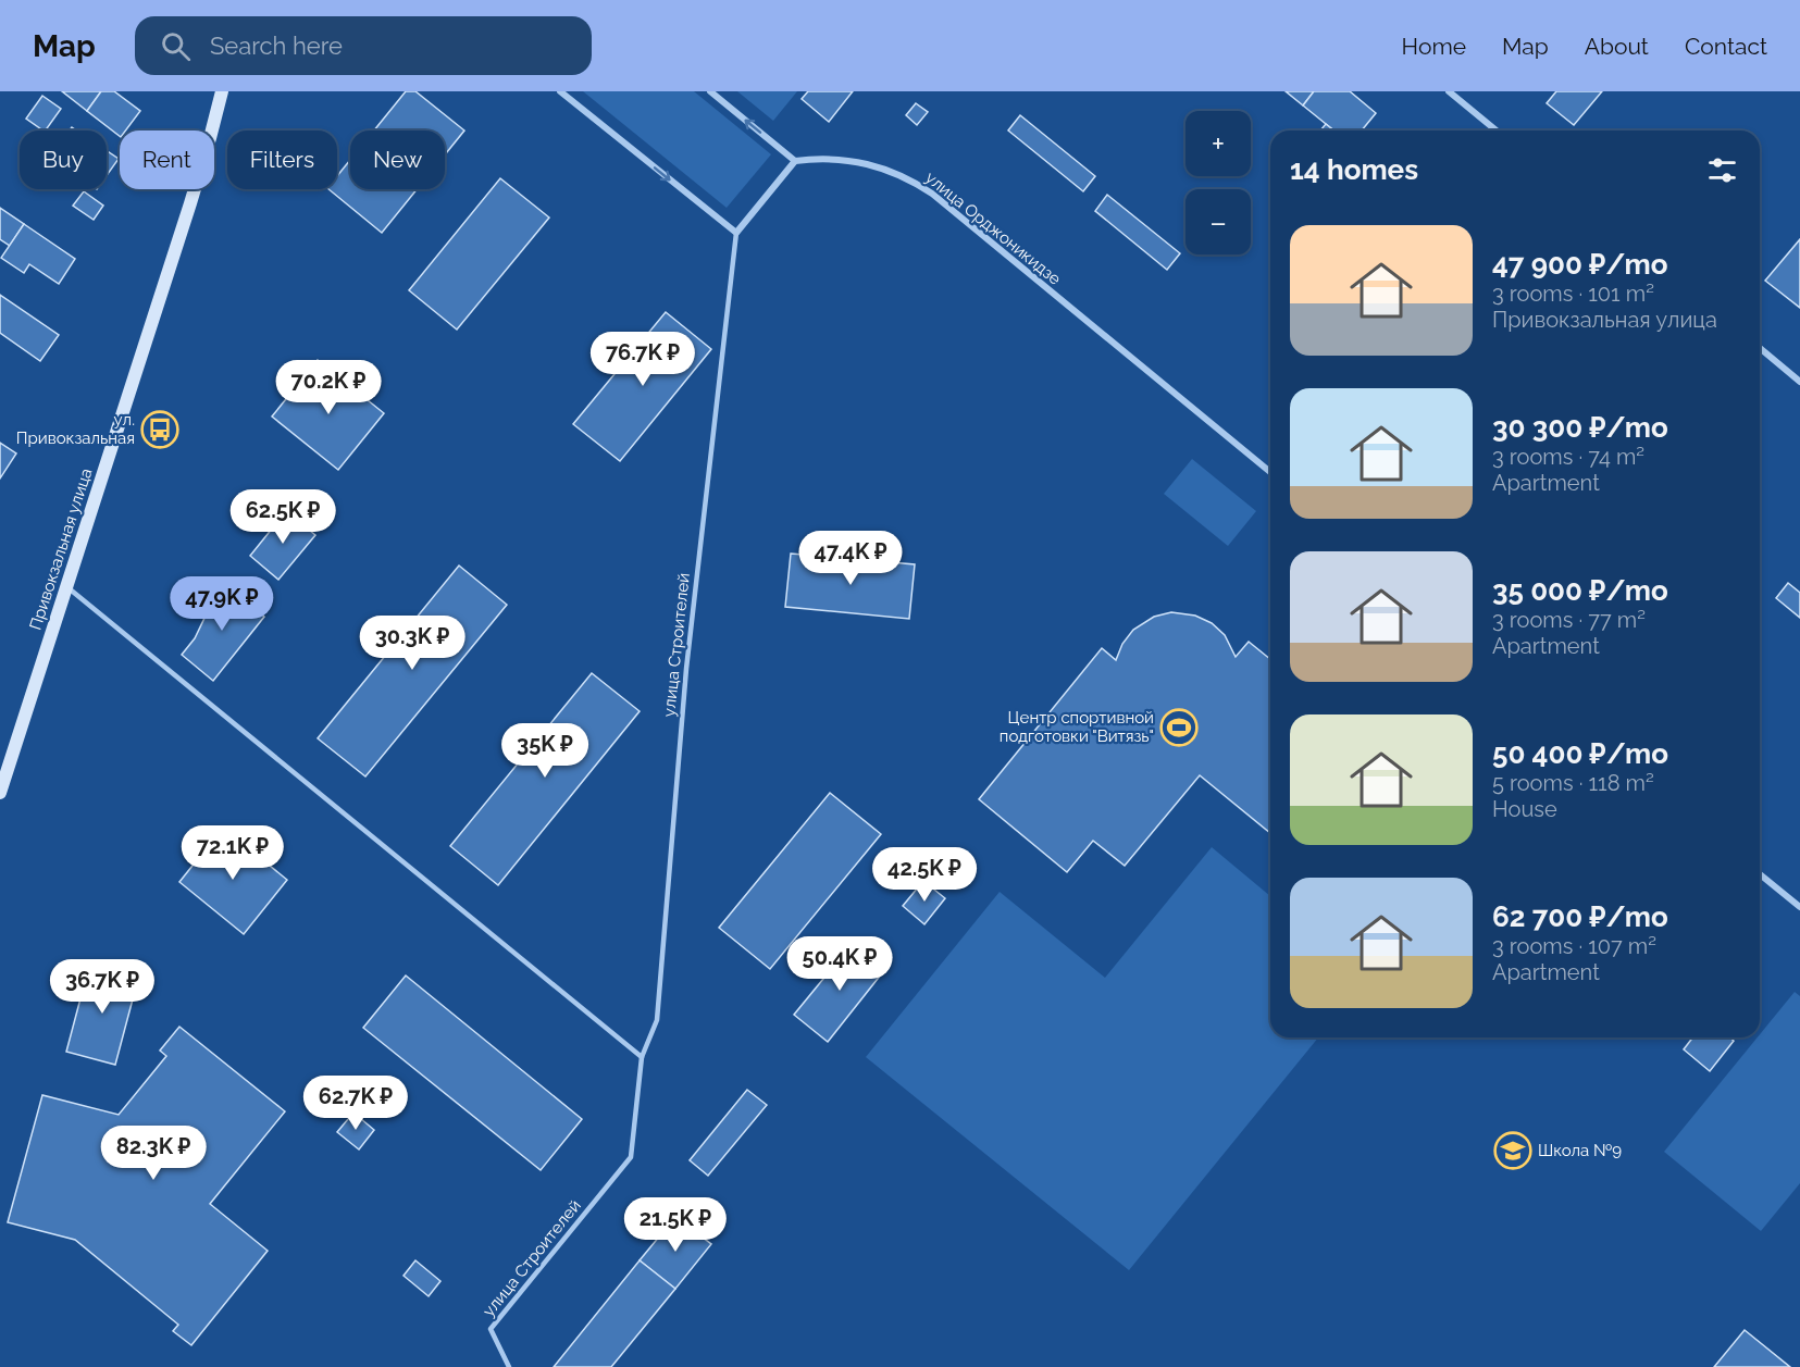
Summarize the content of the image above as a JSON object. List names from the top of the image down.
{
  "streets": {
    "main road": ["Привокзальная улица"],
    "street": ["улица Орджоникидзе"],
    "lane": ["улица Строителей"]
  },
  "places": {
    "bus stop": ["ул. Привокзальная"],
    "sports": ["Центр спортивной подготовки \"Витязь\""],
    "school or university": ["Школа №9"]
  },
  "page": {
    "header": "Map",
    "search": "Search here",
    "nav": [
      "Home",
      "Map",
      "About",
      "Contact"
    ],
    "map_buttons": ["+", "−"],
    "chip": [
      "Buy",
      "Rent",
      "Filters",
      "New"
    ],
    "heading": "14 homes",
    "list": [
      {
        "name": "47 900 ₽/mo",
        "note": "3 rooms · 101 m² · Привокзальная улица"
      },
      {
        "name": "30 300 ₽/mo",
        "note": "3 rooms · 74 m² · Apartment"
      },
      {
        "name": "35 000 ₽/mo",
        "note": "3 rooms · 77 m² · Apartment"
      },
      {
        "name": "50 400 ₽/mo",
        "note": "5 rooms · 118 m² · House"
      },
      {
        "name": "62 700 ₽/mo",
        "note": "3 rooms · 107 m² · Apartment"
      }
    ],
    "price": [
      "76.7K ₽",
      "70.2K ₽",
      "62.5K ₽",
      "47.4K ₽",
      "47.9K ₽",
      "30.3K ₽",
      "35K ₽",
      "72.1K ₽",
      "42.5K ₽",
      "50.4K ₽",
      "36.7K ₽",
      "62.7K ₽",
      "82.3K ₽",
      "21.5K ₽"
    ]
  }
}
